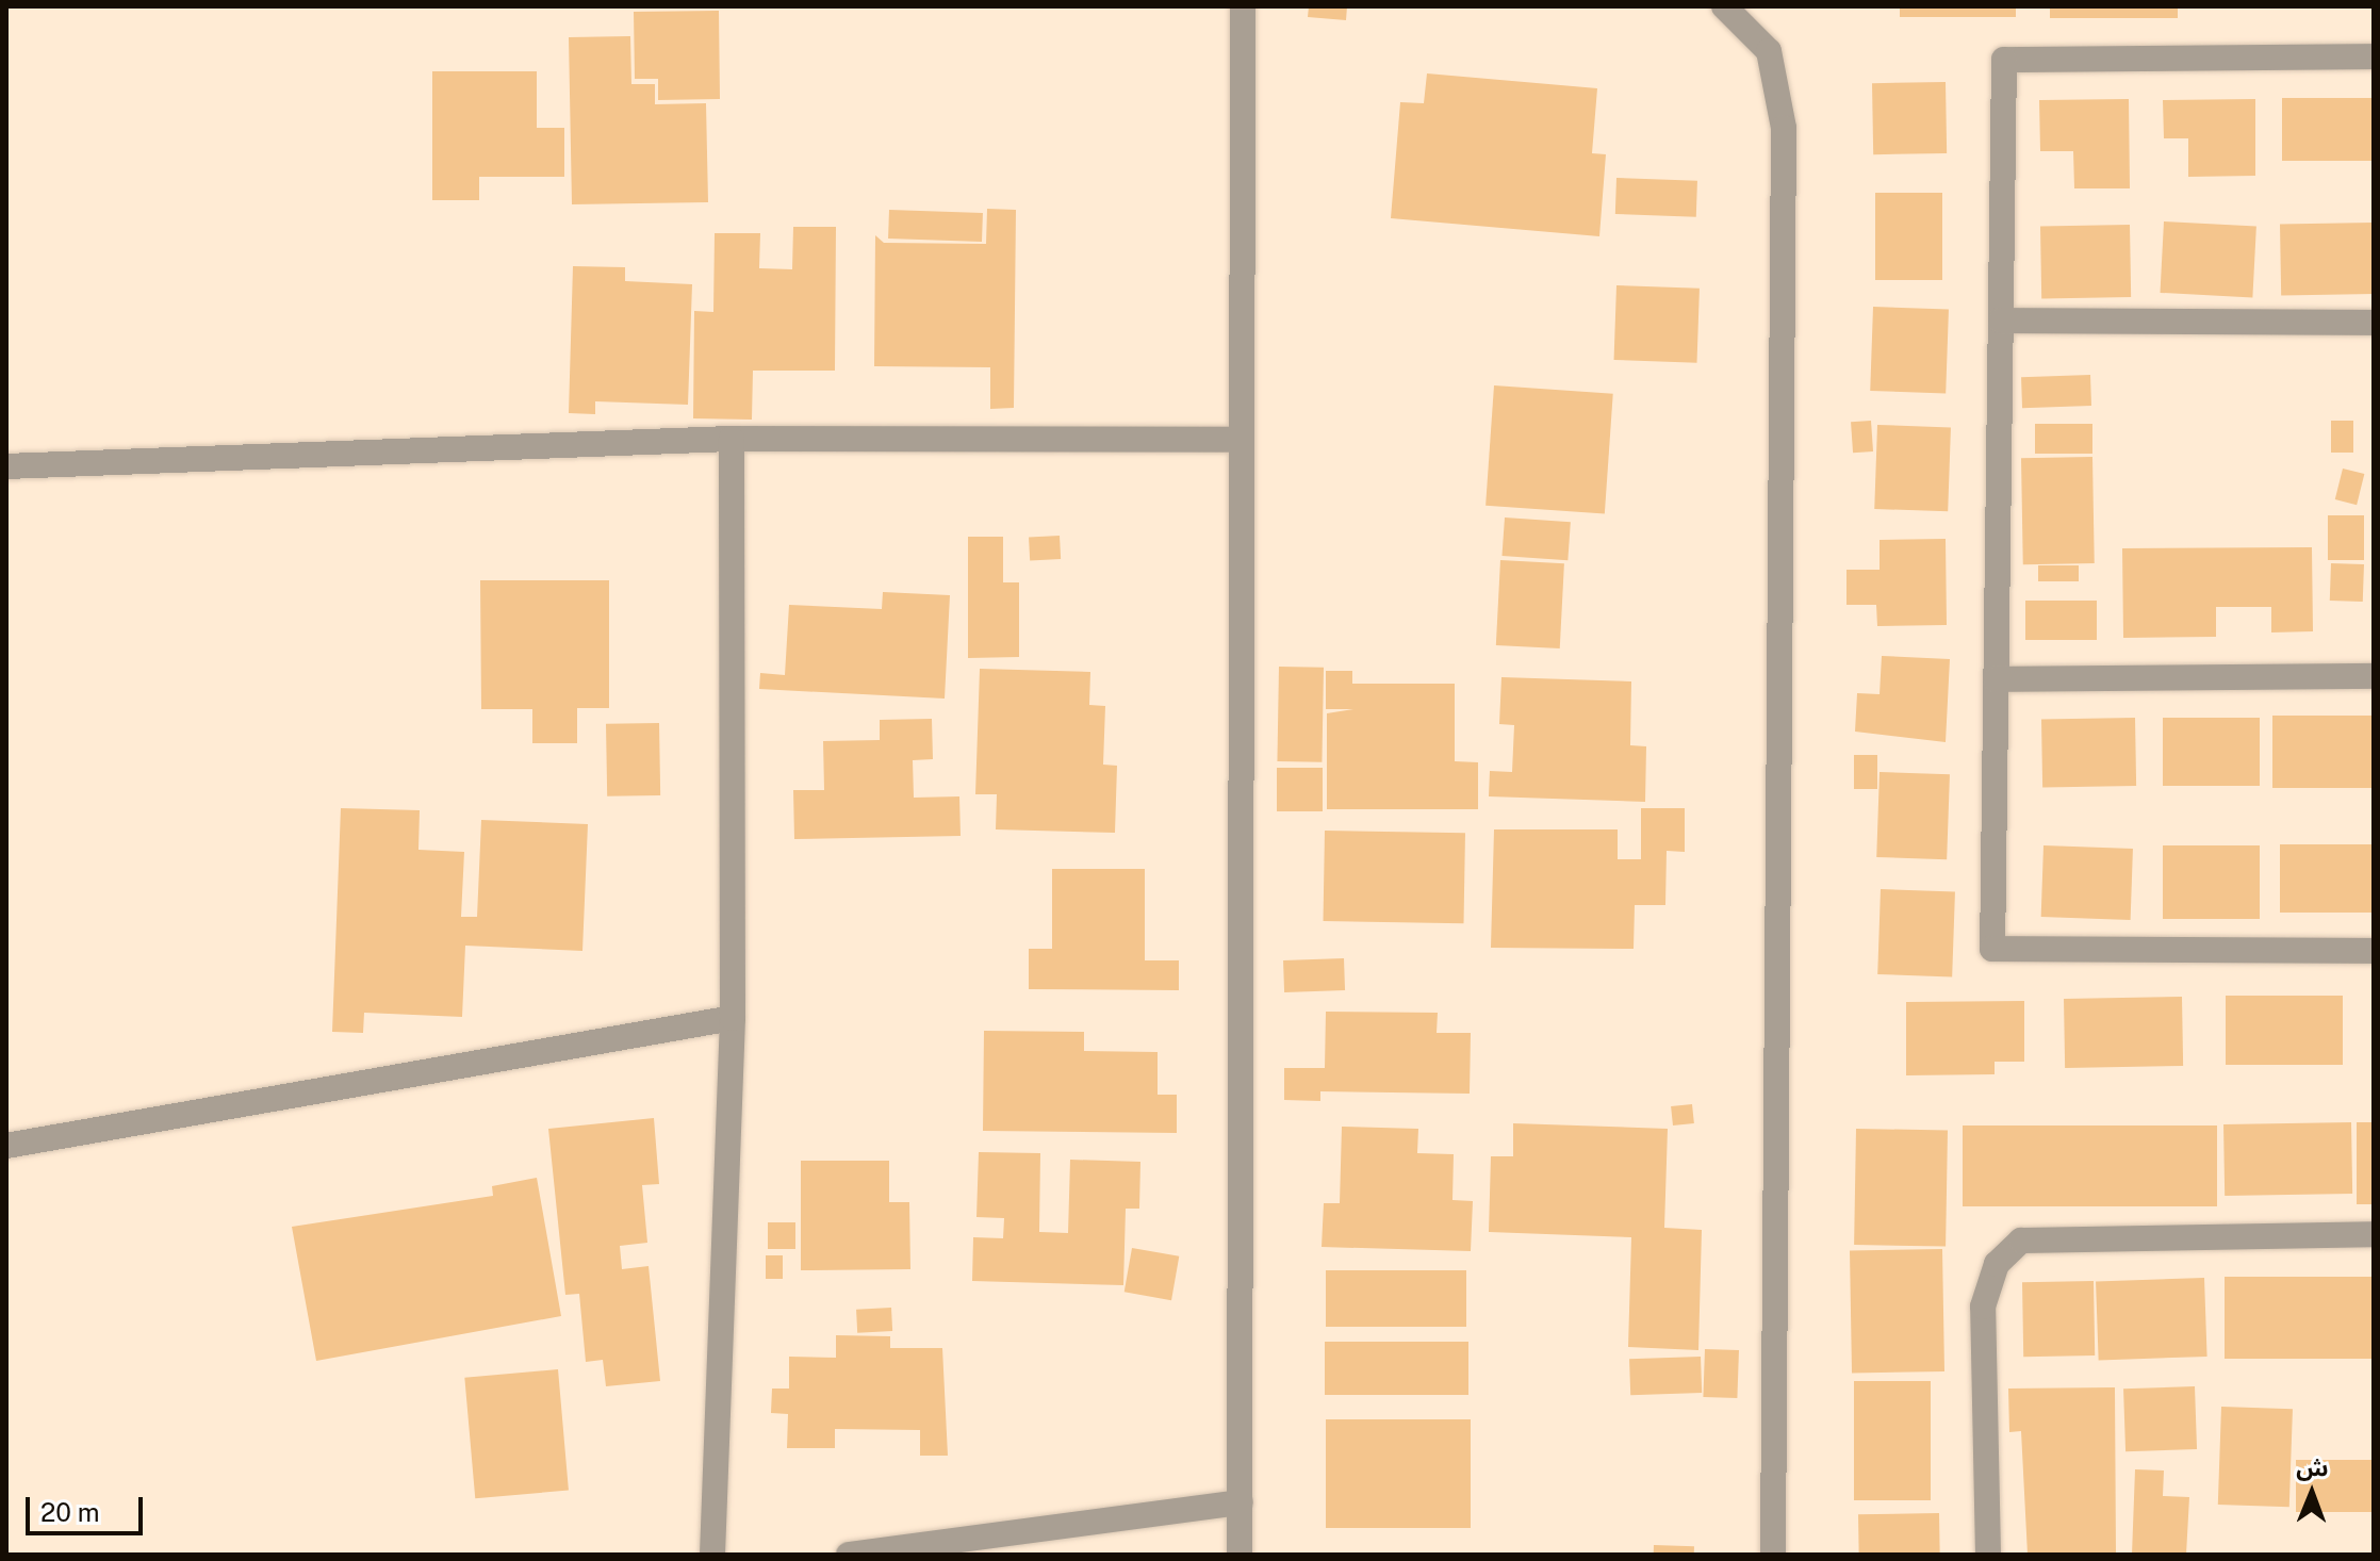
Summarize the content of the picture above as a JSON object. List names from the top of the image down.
{
  "scale_bar": "20 m",
  "north": "top"
}
